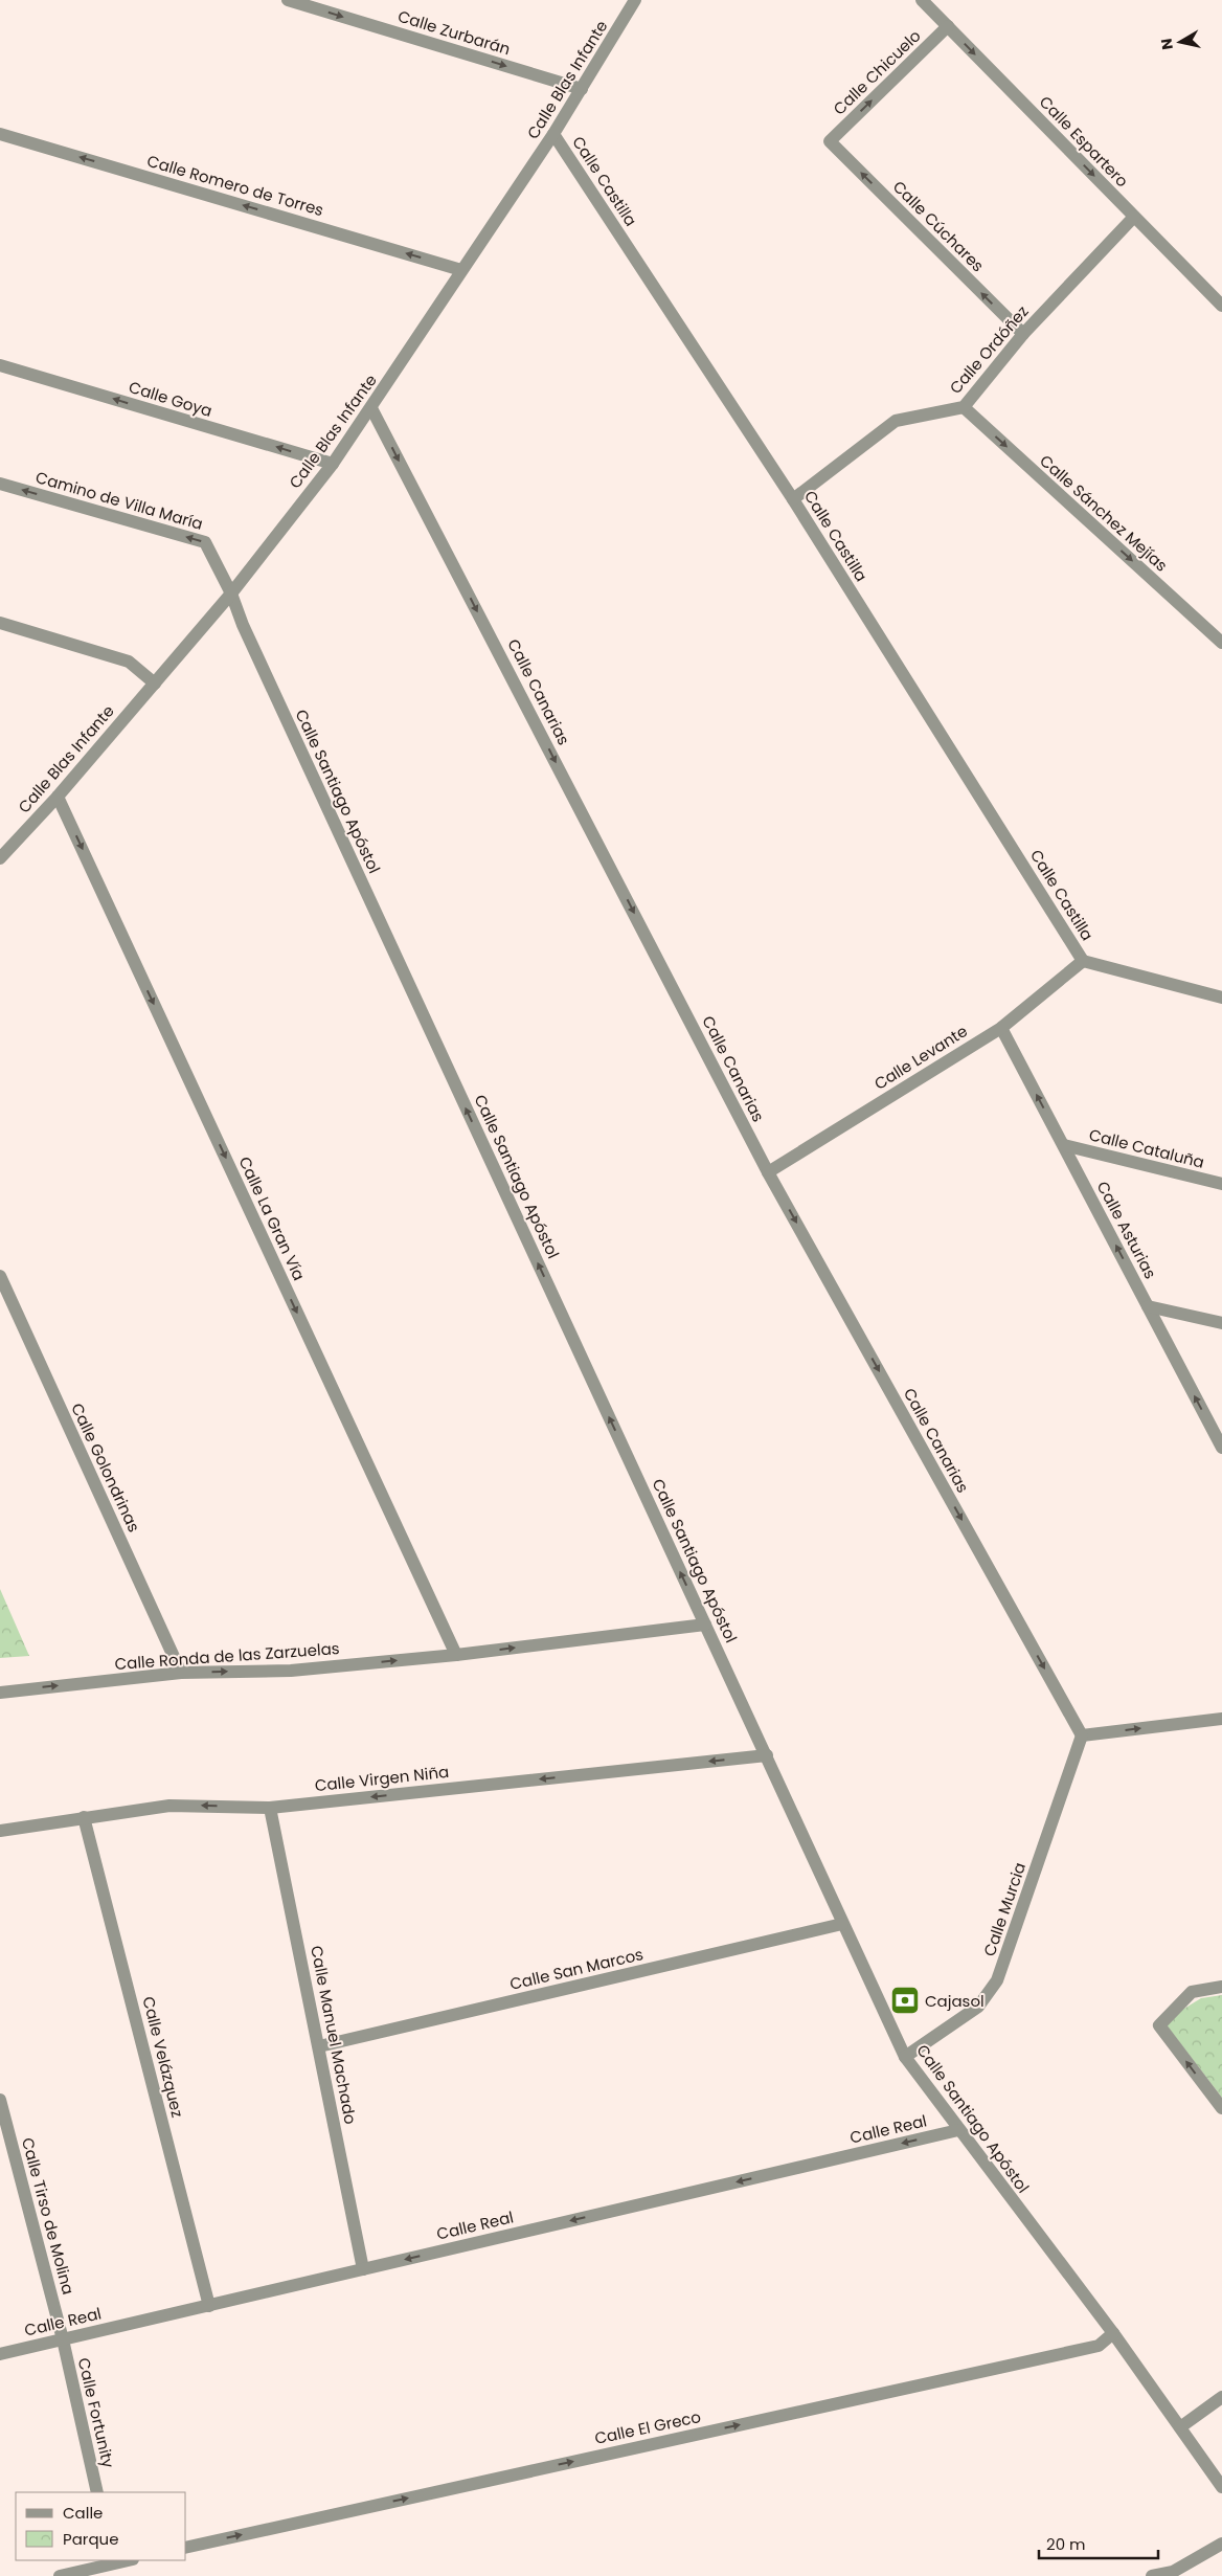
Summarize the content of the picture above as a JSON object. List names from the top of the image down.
{
  "streets": {
    "street": [
      "Calle Zurbarán",
      "Calle Chicuelo",
      "Calle Blas Infante",
      "Calle Espartero",
      "Calle Castilla",
      "Calle Romero de Torres",
      "Calle Cúchares",
      "Calle Ordóñez",
      "Calle Goya",
      "Camino de Villa María",
      "Calle Sánchez Mejías",
      "Calle Canarias",
      "Calle Santiago Apóstol",
      "Calle Levante",
      "Calle Cataluña",
      "Calle La Gran Vía",
      "Calle Asturias",
      "Calle Golondrinas",
      "Calle Ronda de las Zarzuelas",
      "Calle Virgen Niña",
      "Calle Murcia",
      "Calle San Marcos",
      "Calle Manuel Machado",
      "Calle Velázquez",
      "Calle Real",
      "Calle Tirso de Molina",
      "Calle Fortunity",
      "Calle El Greco"
    ]
  },
  "crossings": [
    ["Calle Zurbarán", "Calle Blas Infante"],
    ["Calle Chicuelo", "Calle Espartero"],
    ["Calle Chicuelo", "Calle Cúchares"],
    ["Calle Blas Infante", "Calle Castilla"],
    ["Calle Blas Infante", "Calle Romero de Torres"],
    ["Calle Blas Infante", "Calle Goya"],
    ["Calle Blas Infante", "Camino de Villa María"],
    ["Calle Blas Infante", "Calle Canarias"],
    ["Calle Blas Infante", "Calle Santiago Apóstol"],
    ["Calle Blas Infante", "Calle La Gran Vía"],
    ["Calle Espartero", "Calle Ordóñez"],
    ["Calle Castilla", "Calle Ordóñez"],
    ["Calle Castilla", "Calle Levante"],
    ["Calle Cúchares", "Calle Ordóñez"],
    ["Calle Ordóñez", "Calle Sánchez Mejías"],
    ["Camino de Villa María", "Calle Santiago Apóstol"],
    ["Calle Canarias", "Calle Levante"],
    ["Calle Canarias", "Calle Murcia"],
    ["Calle Santiago Apóstol", "Calle Virgen Niña"],
    ["Calle Santiago Apóstol", "Calle Murcia"],
    ["Calle Santiago Apóstol", "Calle San Marcos"],
    ["Calle Santiago Apóstol", "Calle Real"],
    ["Calle Santiago Apóstol", "Calle El Greco"],
    ["Calle Levante", "Calle Asturias"],
    ["Calle Cataluña", "Calle Asturias"],
    ["Calle La Gran Vía", "Calle Ronda de las Zarzuelas"],
    ["Calle Golondrinas", "Calle Ronda de las Zarzuelas"],
    ["Calle Virgen Niña", "Calle Manuel Machado"],
    ["Calle Virgen Niña", "Calle Velázquez"],
    ["Calle San Marcos", "Calle Manuel Machado"],
    ["Calle Manuel Machado", "Calle Real"],
    ["Calle Velázquez", "Calle Real"],
    ["Calle Real", "Calle Tirso de Molina"],
    ["Calle Real", "Calle Fortunity"],
    ["Calle Tirso de Molina", "Calle Fortunity"]
  ],
  "one_way": [
    "Calle Zurbarán",
    "Calle Chicuelo",
    "Calle Espartero",
    "Calle Romero de Torres",
    "Calle Cúchares",
    "Calle Goya",
    "Camino de Villa María",
    "Calle Sánchez Mejías",
    "Calle Canarias",
    "Calle Santiago Apóstol",
    "Calle La Gran Vía",
    "Calle Asturias",
    "Calle Ronda de las Zarzuelas",
    "Calle Virgen Niña",
    "Calle Real",
    "Calle El Greco"
  ],
  "places": {
    "bank": ["Cajasol"]
  },
  "legend": ["Calle", "Parque"],
  "scale_bar": "20 m",
  "north": "left"
}
